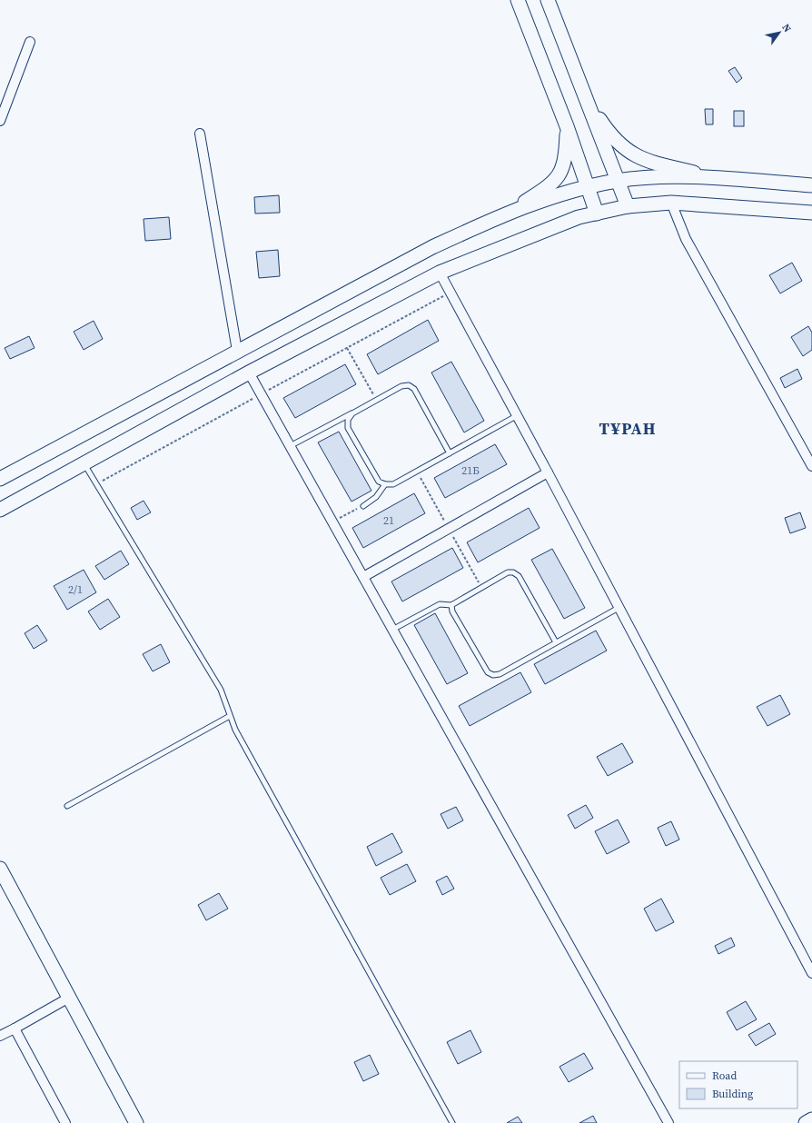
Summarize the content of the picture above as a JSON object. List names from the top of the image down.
{
  "districts": ["ТҰРАН"],
  "house_numbers": ["21Б", "21", "2/1"],
  "legend": ["Road", "Building"],
  "north": "top right"
}
